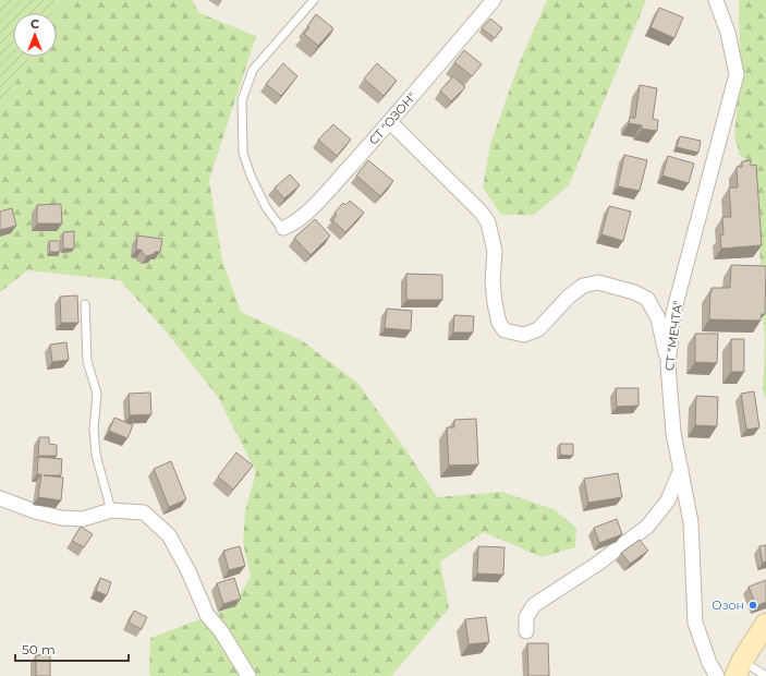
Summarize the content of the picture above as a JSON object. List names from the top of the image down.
{
  "streets": {
    "street": ["СТ \"ОЗОН\"", "СТ \"МЕЧТА\""]
  },
  "places": ["Озон"],
  "scale_bar": "50 m",
  "north": "top"
}
